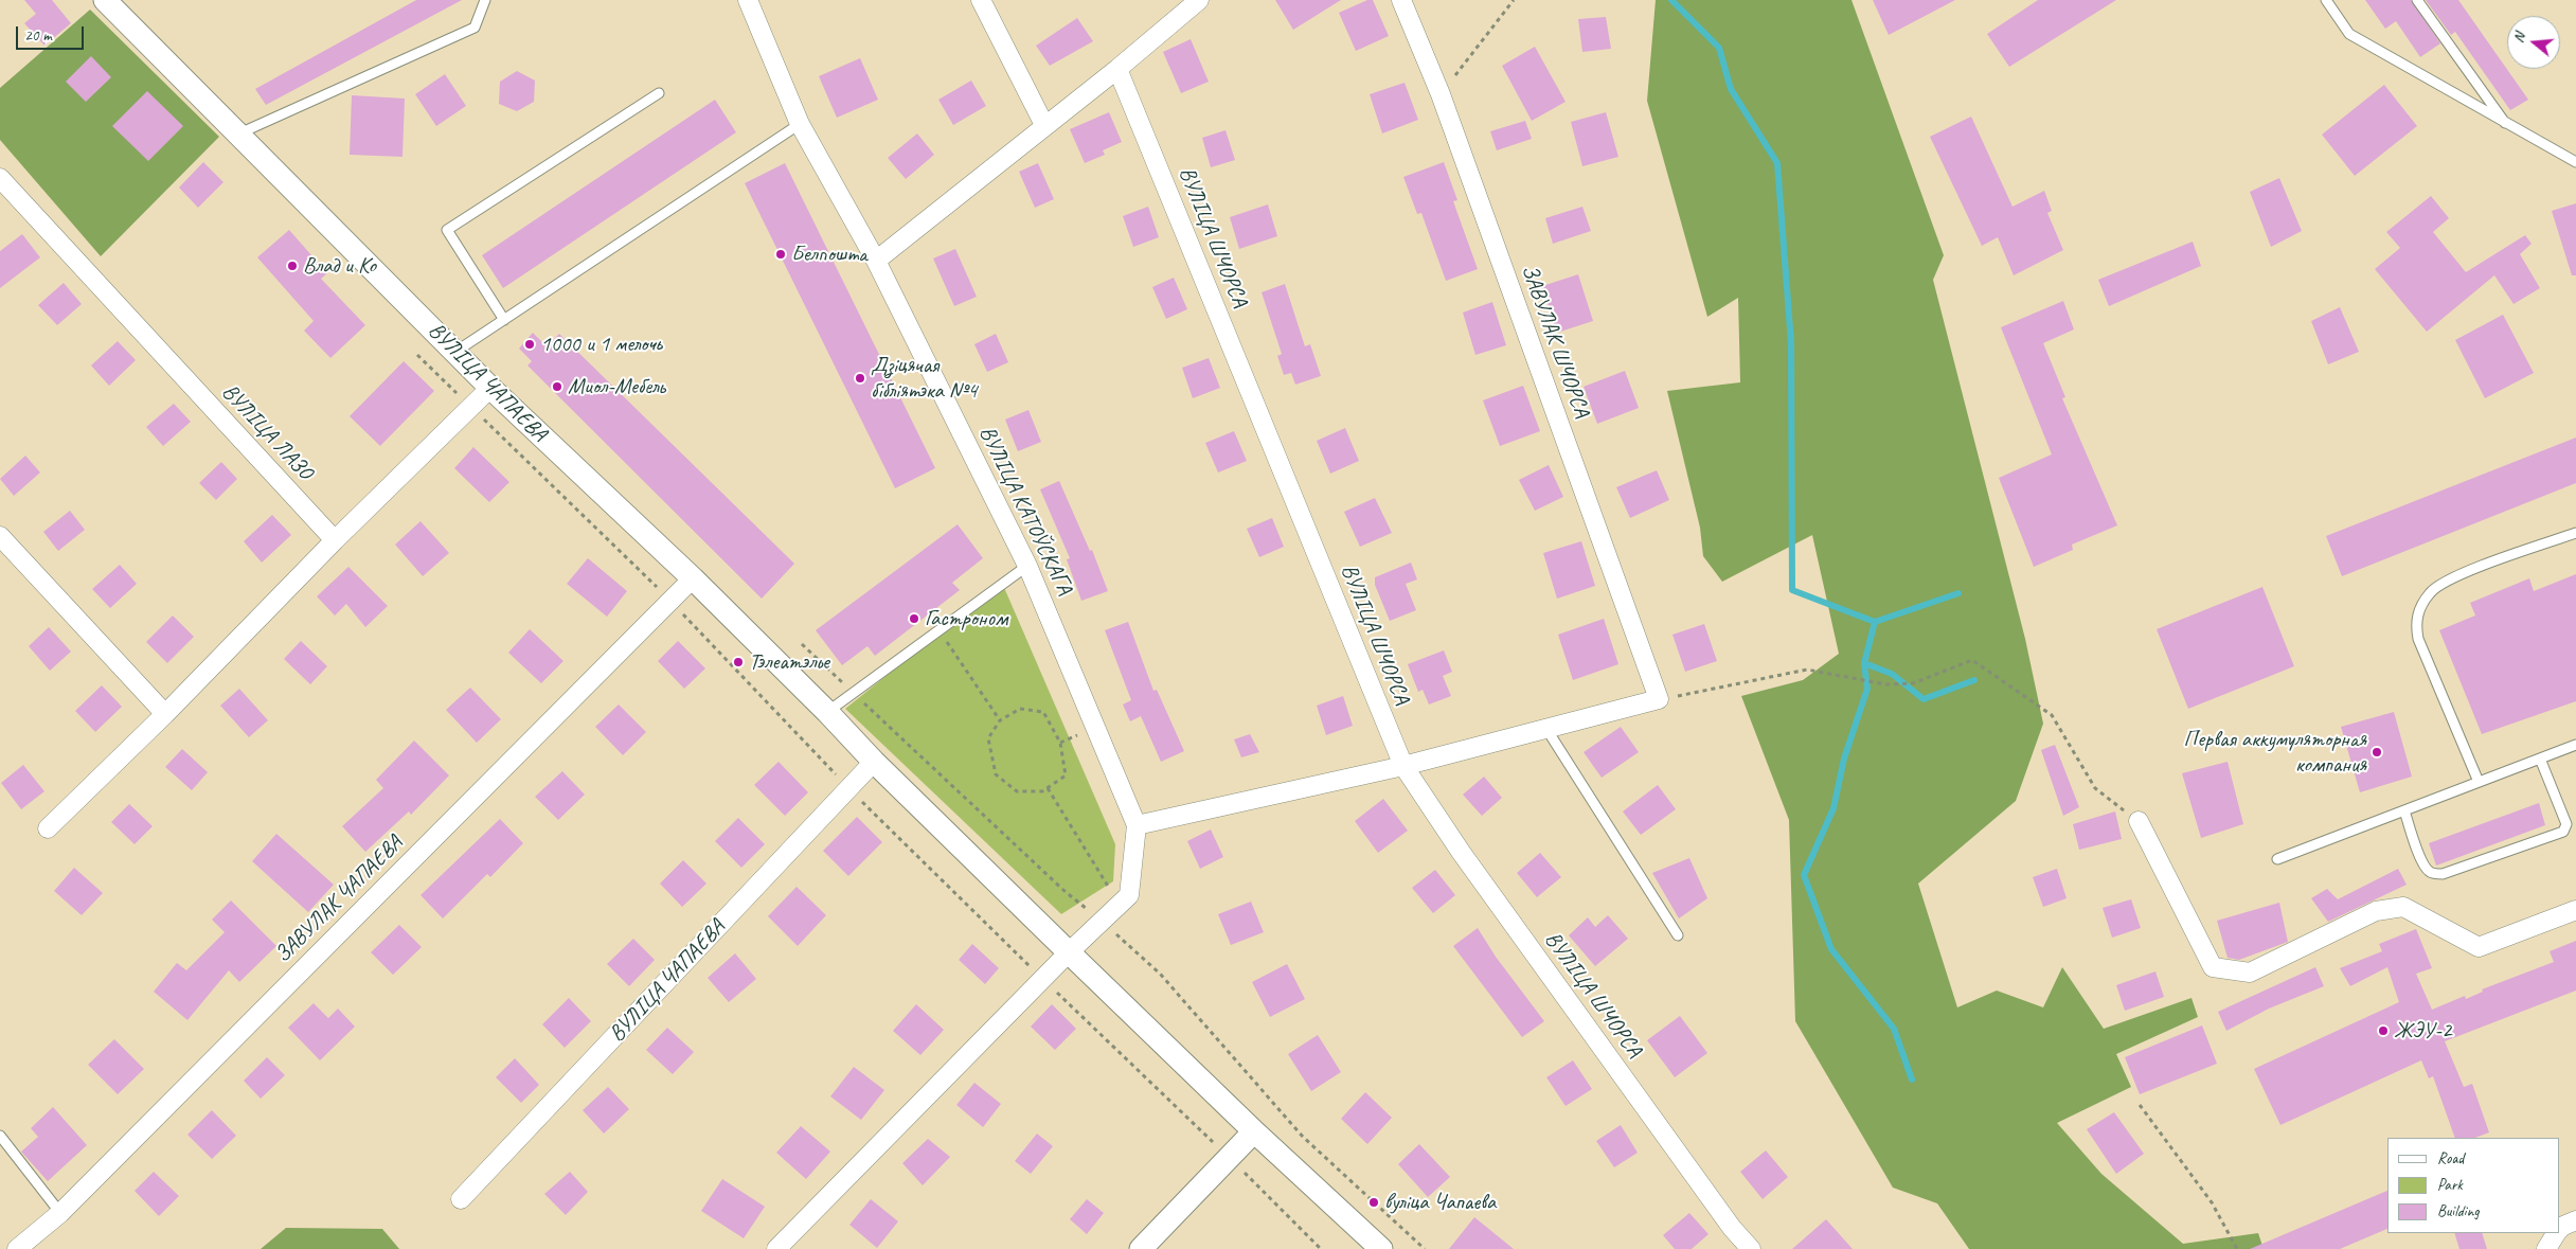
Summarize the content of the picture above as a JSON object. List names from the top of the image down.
{
  "streets": {
    "street": [
      "ВУЛІЦА ШЧОРСА",
      "ЗАВУЛАК ШЧОРСА",
      "ВУЛІЦА ЧАПАЕВА",
      "ВУЛІЦА ЛАЗО",
      "ВУЛІЦА КАТОЎСКАГА",
      "ЗАВУЛАК ЧАПАЕВА"
    ]
  },
  "crossings": [
    ["ВУЛІЦА ЧАПАЕВА", "ВУЛІЦА КАТОЎСКАГА"],
    ["ВУЛІЦА ЧАПАЕВА", "ЗАВУЛАК ЧАПАЕВА"]
  ],
  "places": [
    "Белпошта",
    "Влад и Ко",
    "1000 и 1 мелочь",
    "Дзіцячая бібліятэка №4",
    "Миол-Мебель",
    "Гастроном",
    "Тэлеатэлье",
    "Первая аккумуляторная компания",
    "ЖЭУ-2",
    "вуліца Чапаева"
  ],
  "legend": ["Road", "Park", "Building"],
  "scale_bar": "20 m",
  "north": "left"
}
